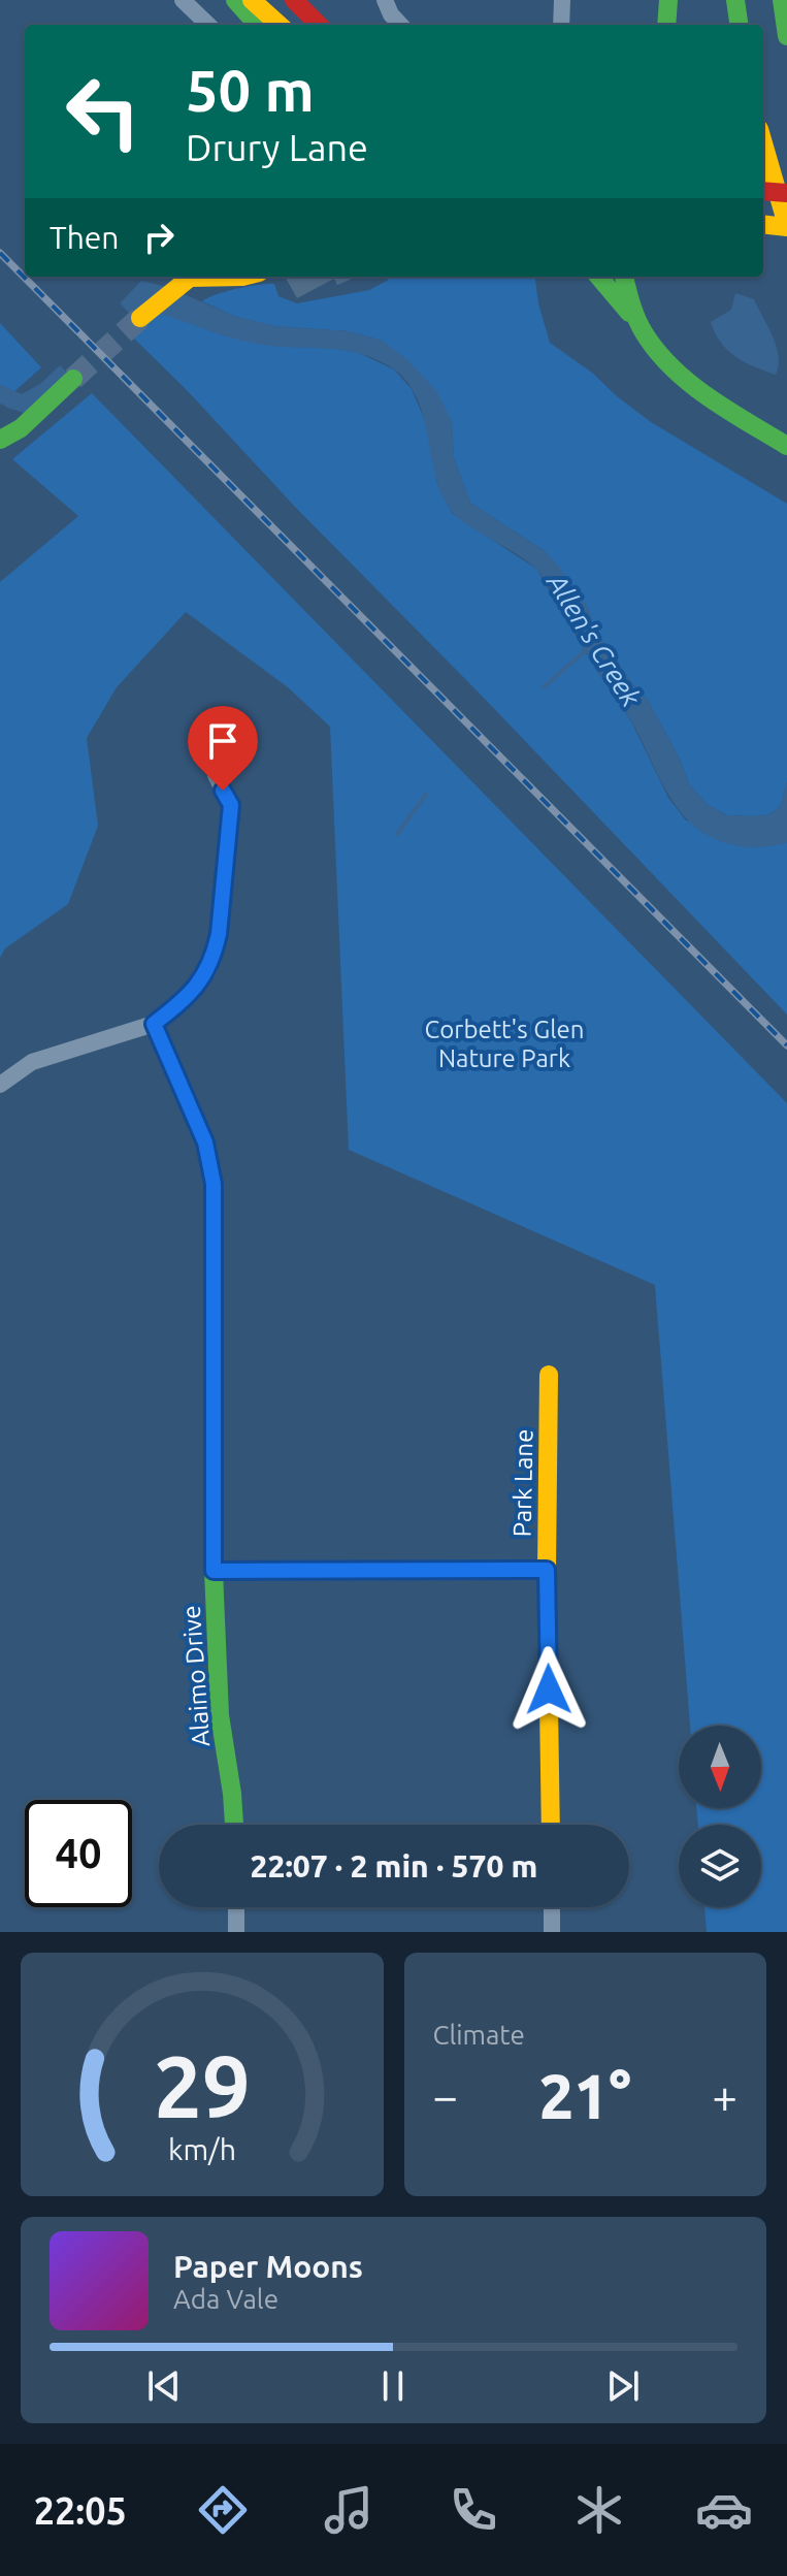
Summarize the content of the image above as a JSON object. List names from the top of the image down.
{
  "streets": {
    "main road": ["Park Lane", "Alaimo Drive"]
  },
  "water": ["Allen's Creek"],
  "parks": ["Corbett's Glen Nature Park"],
  "north": "bottom",
  "page": {
    "turn": ["50 m", "Drury Lane"],
    "then": "Then",
    "limit": "40",
    "trip": "22:07 · 2 min · 570 m",
    "tile": "Climate",
    "heat": ["−", "21°", "+"],
    "song": ["Paper Moons", "Ada Vale"],
    "tabs": "22:05",
    "gauge": ["29", "km/h"]
  }
}
